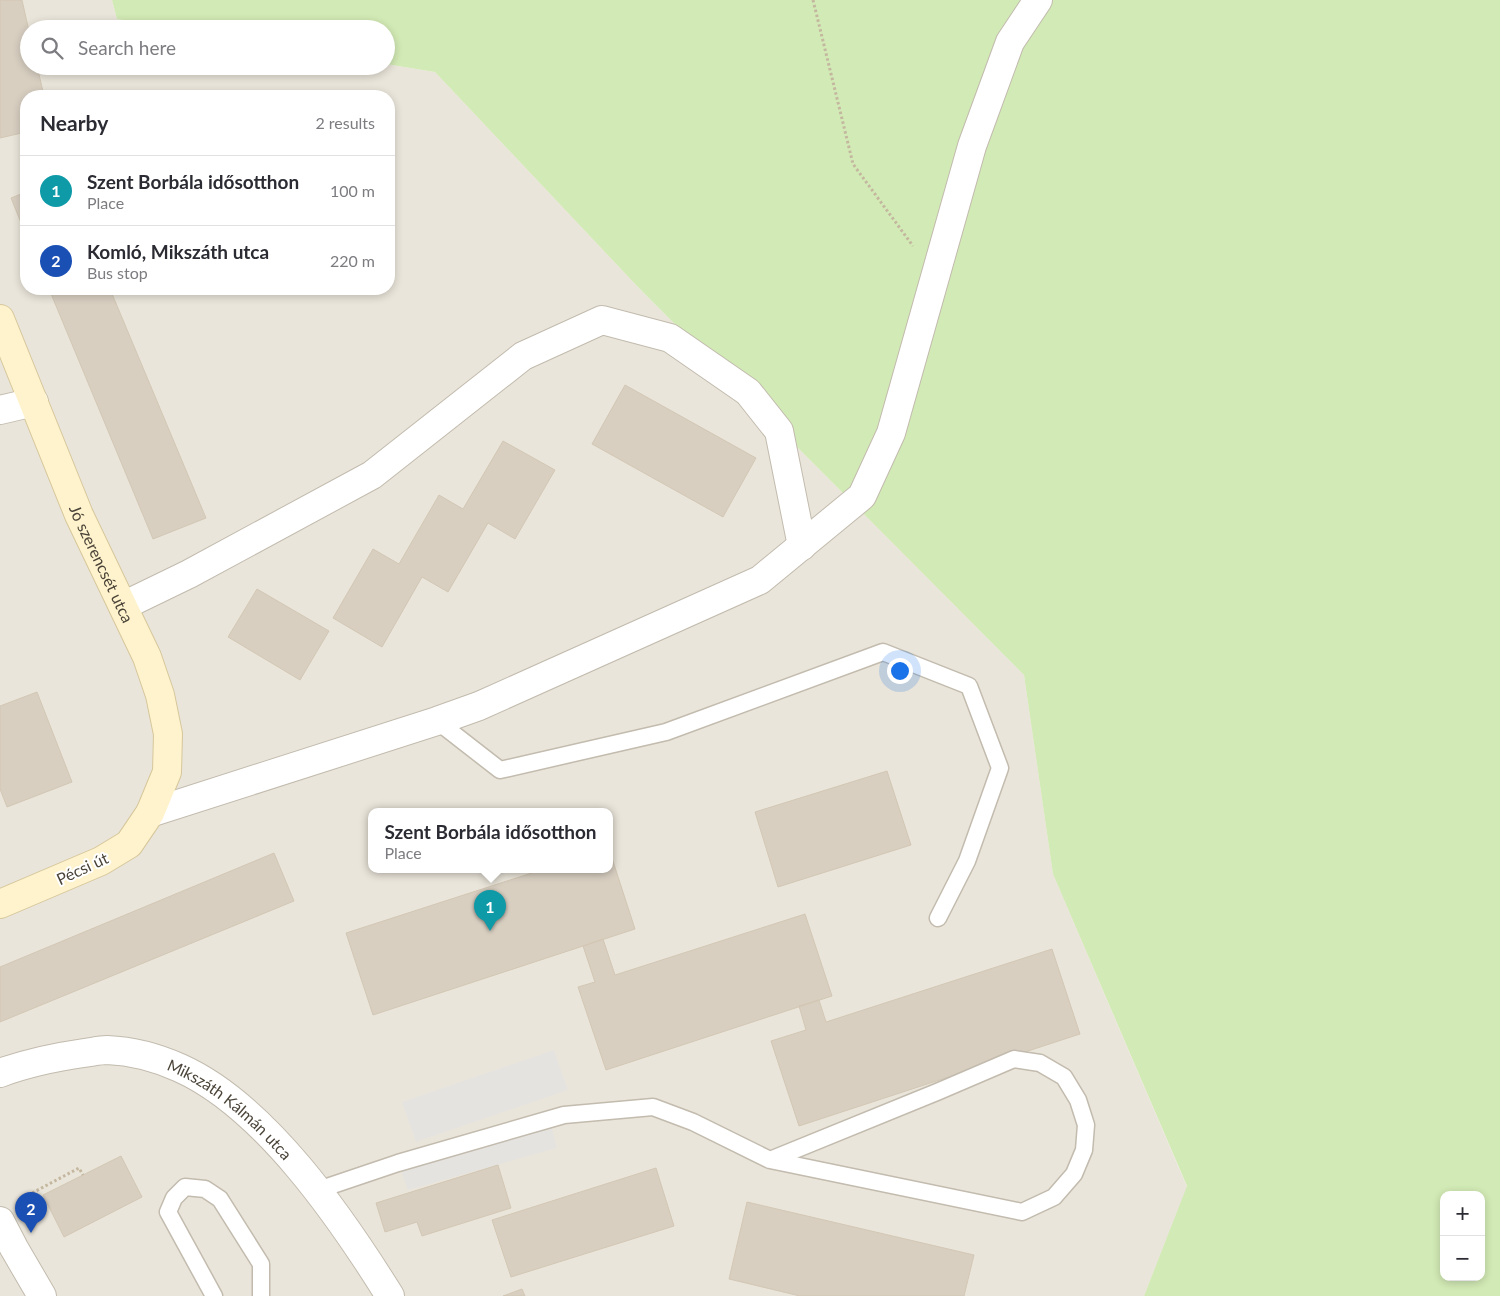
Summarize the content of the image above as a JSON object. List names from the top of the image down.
{
  "streets": {
    "main road": ["Jó szerencsét utca", "Pécsi út"],
    "street": ["Mikszáth Kálmán utca"]
  },
  "crossings": [
    ["Jó szerencsét utca", "Pécsi út"]
  ],
  "page": {
    "search": "Search here",
    "heading": ["Nearby", "2 results"],
    "list": [
      {
        "mark": "1",
        "name": "Szent Borbála idősotthon",
        "note": "Place",
        "value": "100 m"
      },
      {
        "mark": "2",
        "name": "Komló, Mikszáth utca",
        "note": "Bus stop",
        "value": "220 m"
      }
    ],
    "popup": ["Szent Borbála idősotthon", "Place"],
    "pins": ["1", "2"],
    "map_buttons": ["+", "−"]
  }
}
